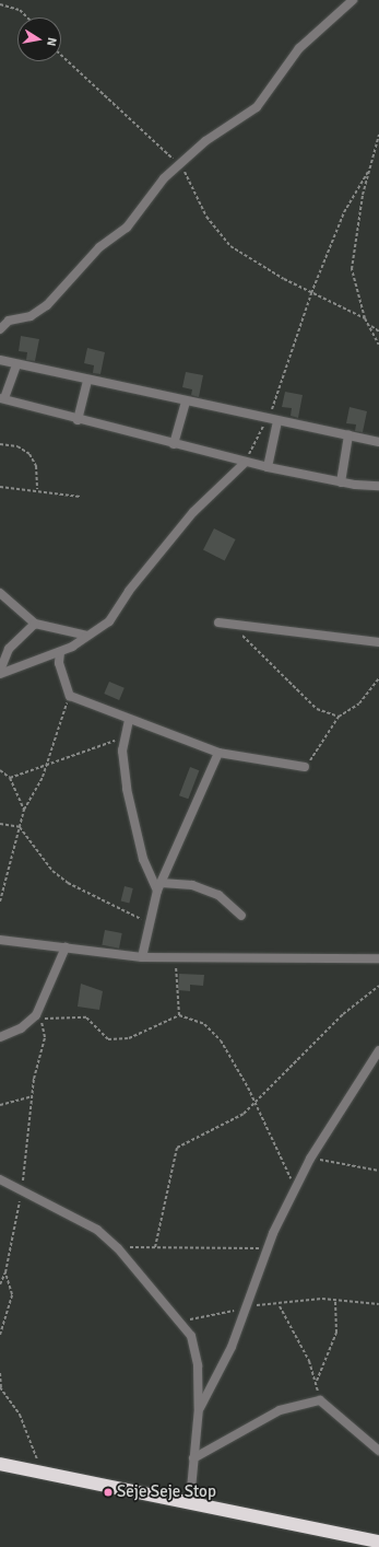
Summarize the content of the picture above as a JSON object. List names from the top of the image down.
{
  "places": ["Seje Seje Stop"],
  "north": "right"
}
